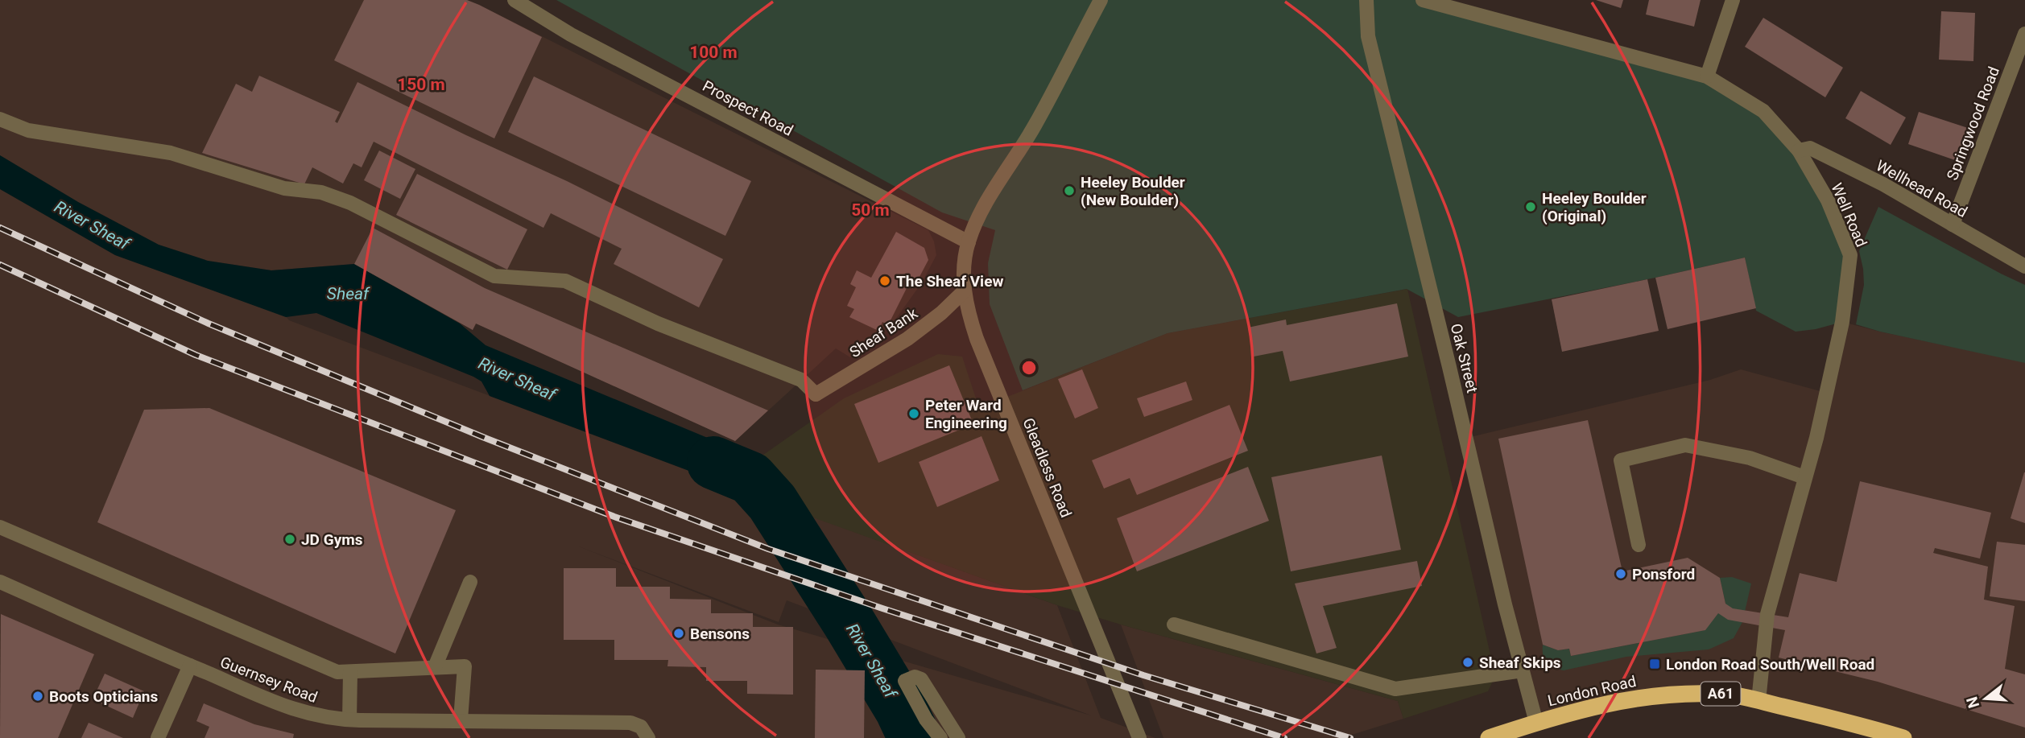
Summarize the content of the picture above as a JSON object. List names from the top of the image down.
{
  "streets": {
    "highway": ["London Road", "A61"],
    "street": [
      "Prospect Road",
      "Springwood Road",
      "Wellhead Road",
      "Well Road",
      "Sheaf Bank",
      "Oak Street",
      "Gleadless Road",
      "Guernsey Road"
    ]
  },
  "crossings": [
    ["Prospect Road", "Gleadless Road"],
    ["Springwood Road", "Wellhead Road"],
    ["Wellhead Road", "Well Road"],
    ["Well Road", "London Road"],
    ["Sheaf Bank", "Gleadless Road"],
    ["Oak Street", "London Road"]
  ],
  "water": ["River Sheaf", "Sheaf"],
  "places": {
    "other": [
      "Heeley Boulder (New Boulder)",
      "Heeley Boulder (Original)",
      "The Sheaf View",
      "Peter Ward Engineering",
      "JD Gyms",
      "Ponsford",
      "Bensons",
      "Sheaf Skips",
      "Boots Opticians"
    ],
    "transit": ["London Road South/Well Road"]
  },
  "north": "left",
  "rings": ["100 m", "150 m", "50 m"]
}
